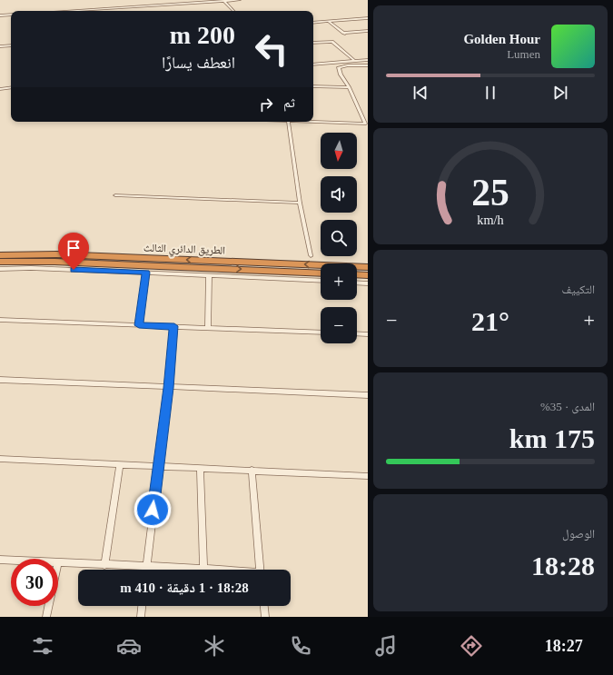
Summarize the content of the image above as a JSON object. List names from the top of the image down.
{
  "streets": {
    "highway": ["الطريق الدائري الثالث"]
  },
  "north": "bottom",
  "page": {
    "turn": ["200 m", "انعطف يسارًا"],
    "song": ["Golden Hour", "Lumen"],
    "then": "ثم",
    "map_buttons": ["+", "−"],
    "tile": [
      "التكييف",
      ["المدى · 35%", "175 km"],
      ["الوصول", "18:28"]
    ],
    "heat": ["−", "21°", "+"],
    "limit": "30",
    "trip": "18:28 · 1 دقيقة · 410 m",
    "tabs": "18:27",
    "gauge": ["25", "km/h"]
  }
}
